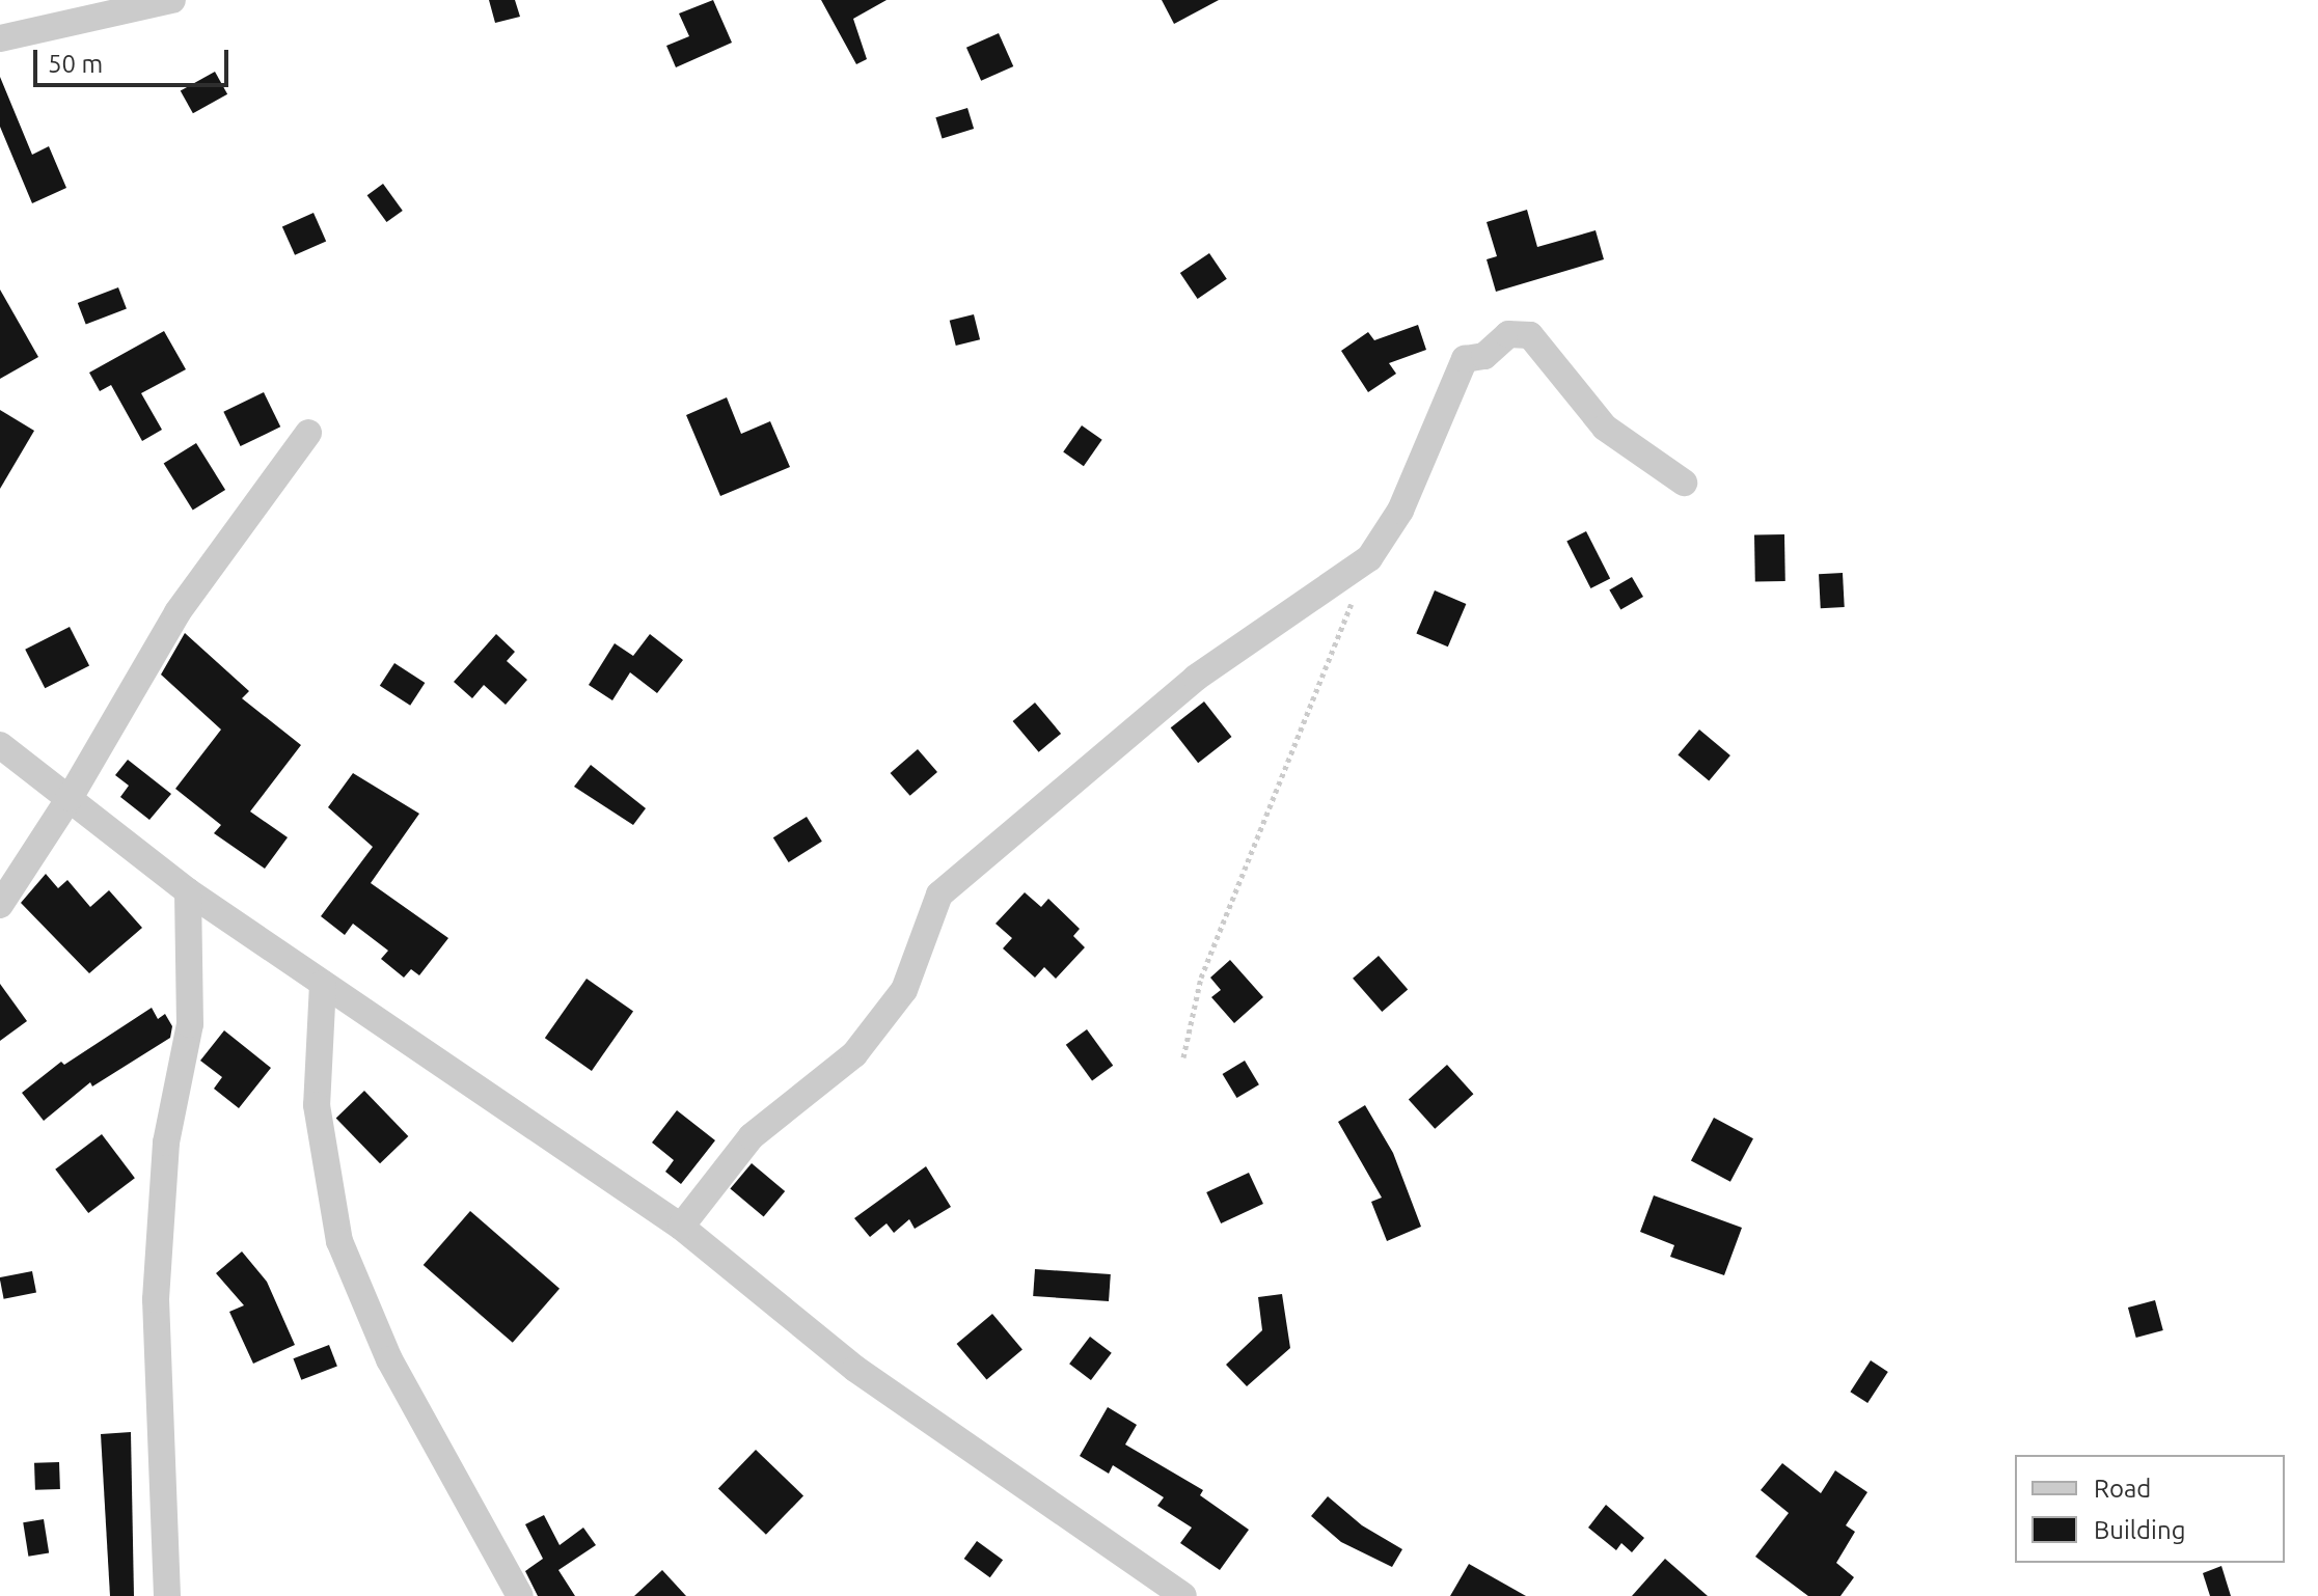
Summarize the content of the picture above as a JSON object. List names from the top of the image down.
{
  "legend": ["Road", "Building"],
  "scale_bar": "50 m"
}
